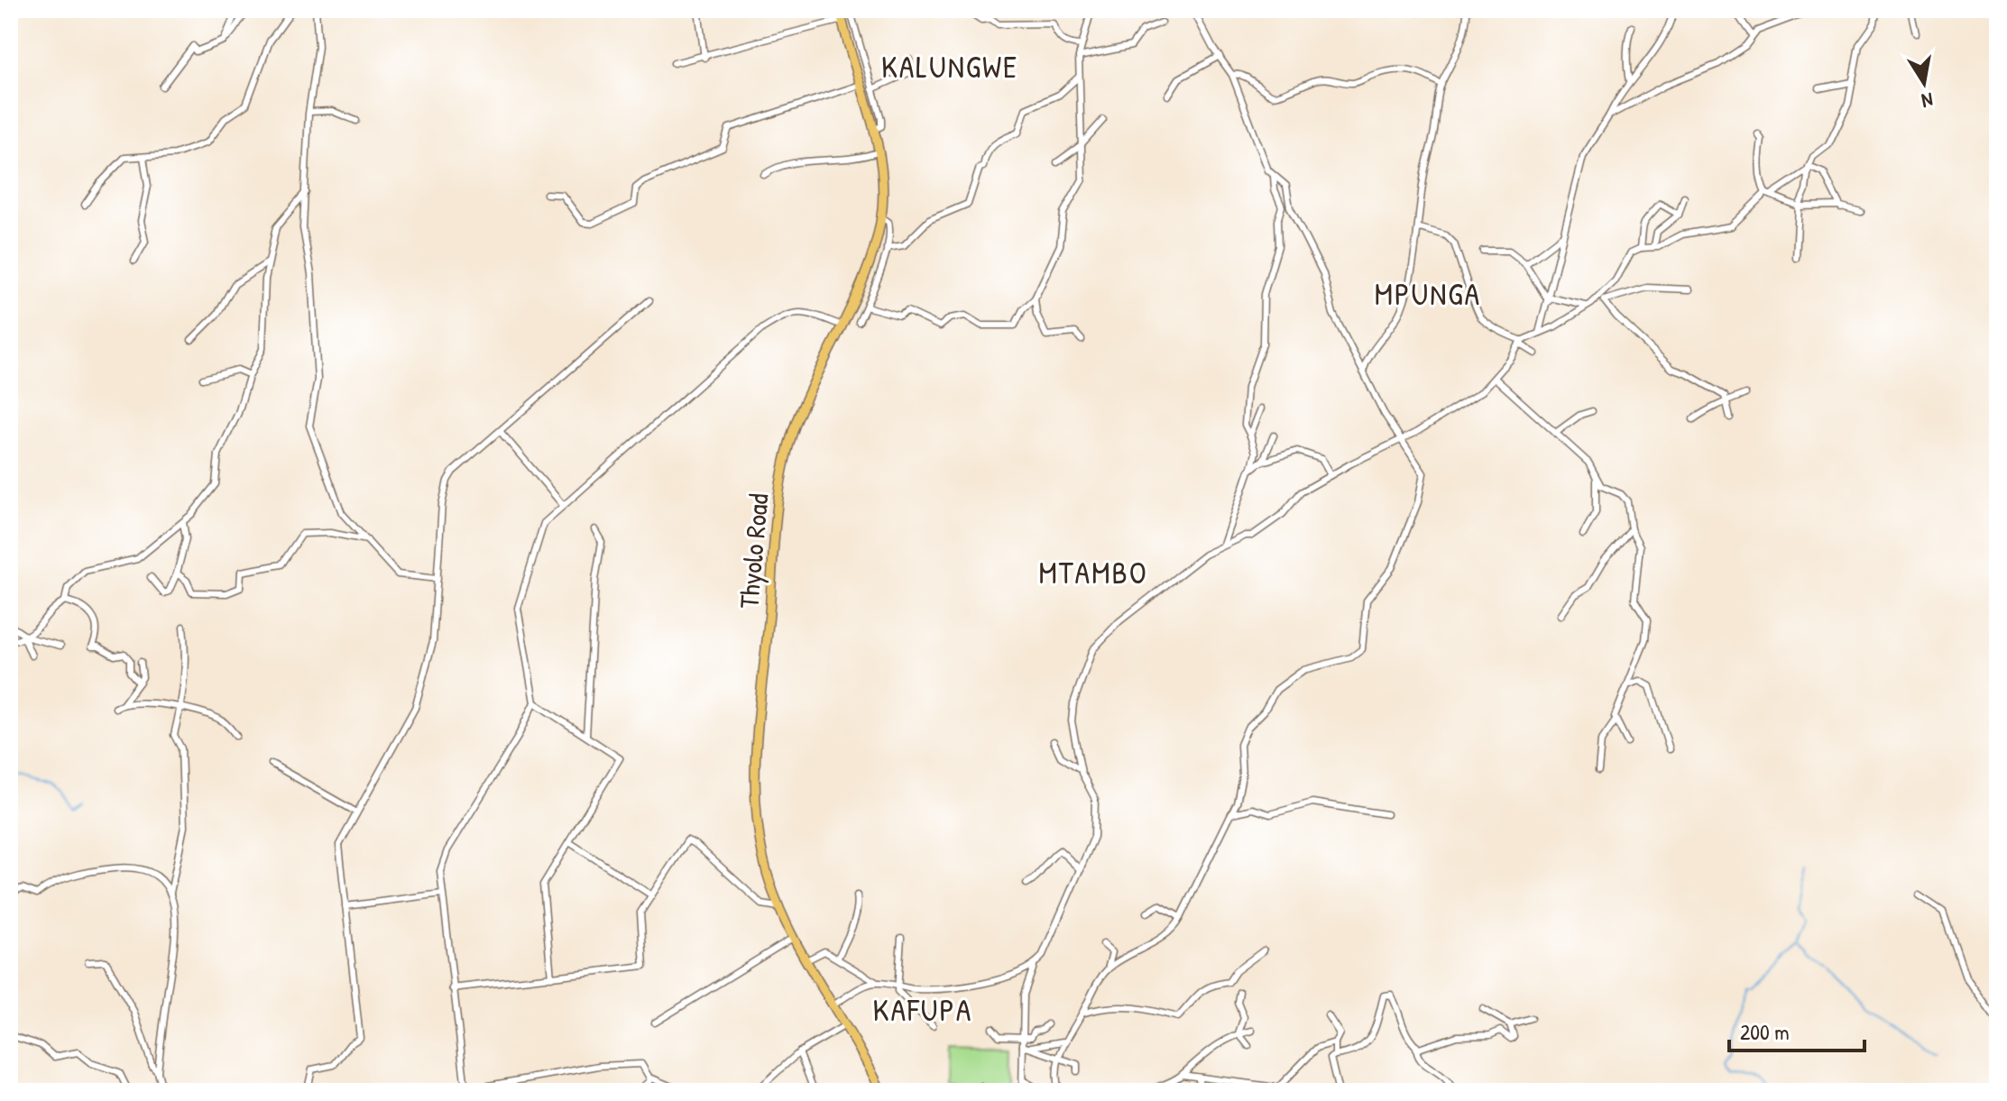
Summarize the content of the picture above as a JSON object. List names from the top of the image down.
{
  "streets": {
    "highway": ["Thyolo Road"]
  },
  "districts": [
    "KALUNGWE",
    "MPUNGA",
    "MTAMBO",
    "KAFUPA"
  ],
  "scale_bar": "200 m",
  "north": "bottom"
}
